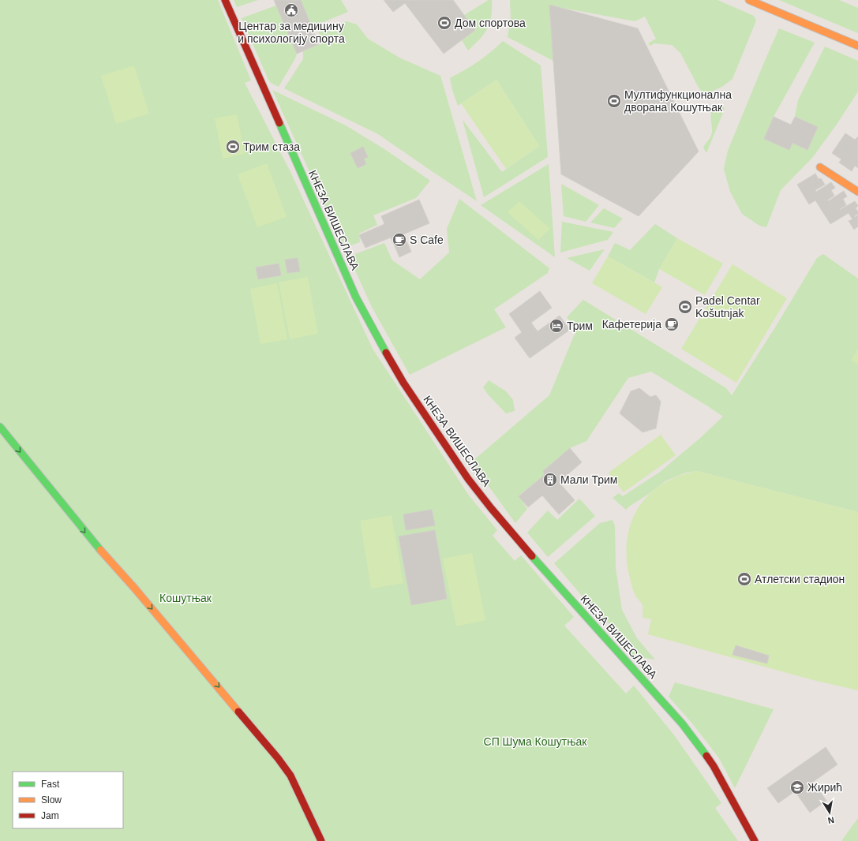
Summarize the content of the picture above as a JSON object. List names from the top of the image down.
{
  "streets": {
    "street": ["КНЕЗА ВИШЕСЛАВА"]
  },
  "parks": ["Кошутњак", "СП Шума Кошутњак"],
  "places": {
    "public building": ["Центар за медицину и психологију спорта"],
    "sports": [
      "Дом спортова",
      "Мултифункционална дворана Кошутњак",
      "Трим стаза",
      "Padel Centar Košutnjak",
      "Атлетски стадион"
    ],
    "cafe": ["S Cafe", "Кафетерија"],
    "hotel": ["Трим"],
    "building": ["Мали Трим"],
    "school or university": ["Жирић"]
  },
  "legend": ["Fast", "Slow", "Jam"],
  "north": "bottom"
}
